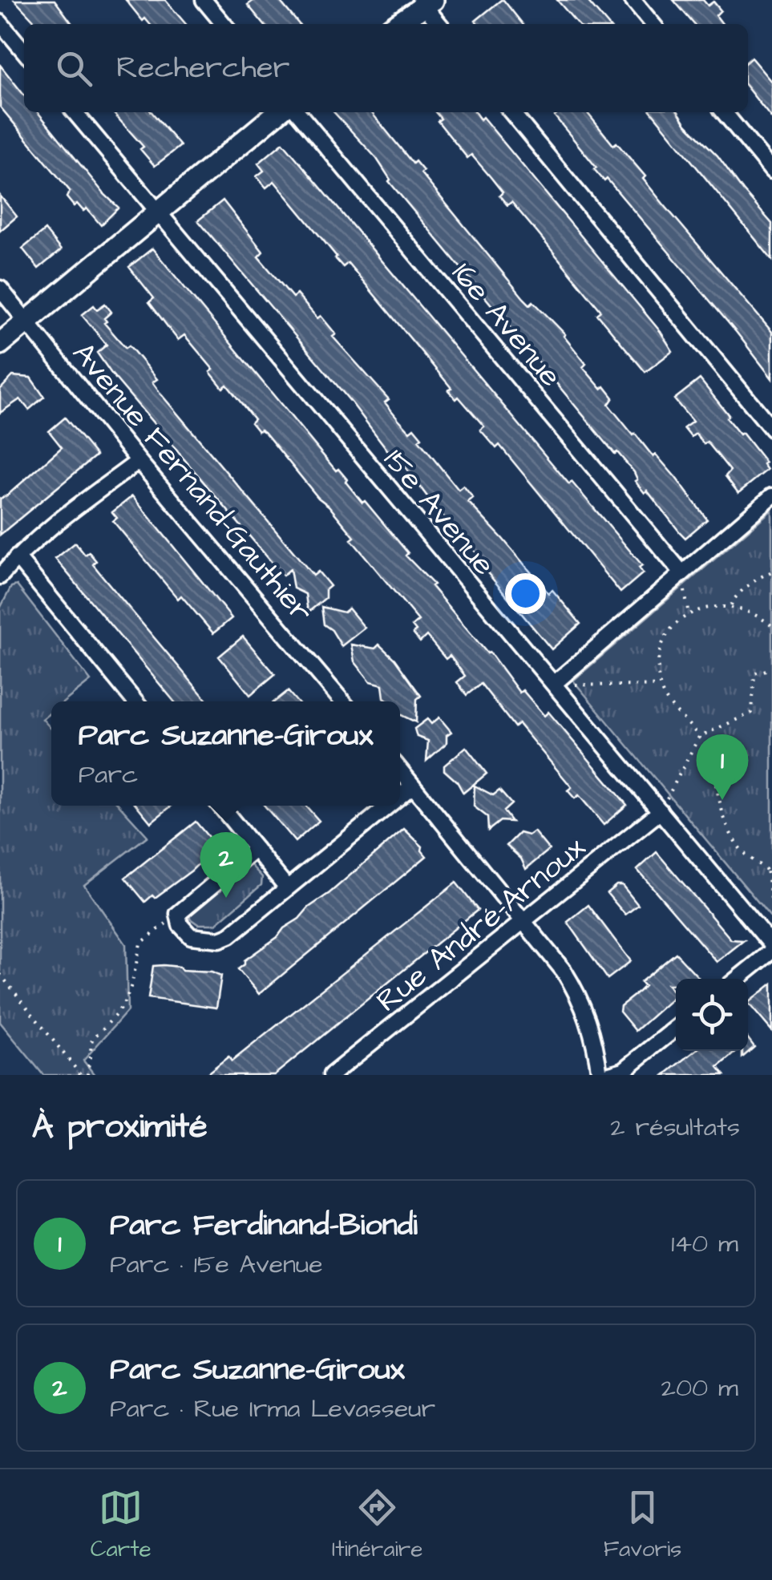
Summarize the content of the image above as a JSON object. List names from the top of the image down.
{
  "streets": {
    "street": [
      "16e Avenue",
      "Avenue Fernand-Gauthier",
      "15e Avenue",
      "Rue André-Arnoux"
    ]
  },
  "crossings": [
    ["15e Avenue", "Rue André-Arnoux"]
  ],
  "page": {
    "search": "Rechercher",
    "popup": ["Parc Suzanne-Giroux", "Parc"],
    "pins": ["1", "2"],
    "heading": ["À proximité", "2 résultats"],
    "list": [
      {
        "mark": "1",
        "name": "Parc Ferdinand-Biondi",
        "note": "Parc · 15e Avenue",
        "value": "140 m"
      },
      {
        "mark": "2",
        "name": "Parc Suzanne-Giroux",
        "note": "Parc · Rue Irma Levasseur",
        "value": "200 m"
      }
    ],
    "nav": ["Carte", "Itinéraire", "Favoris"]
  }
}
